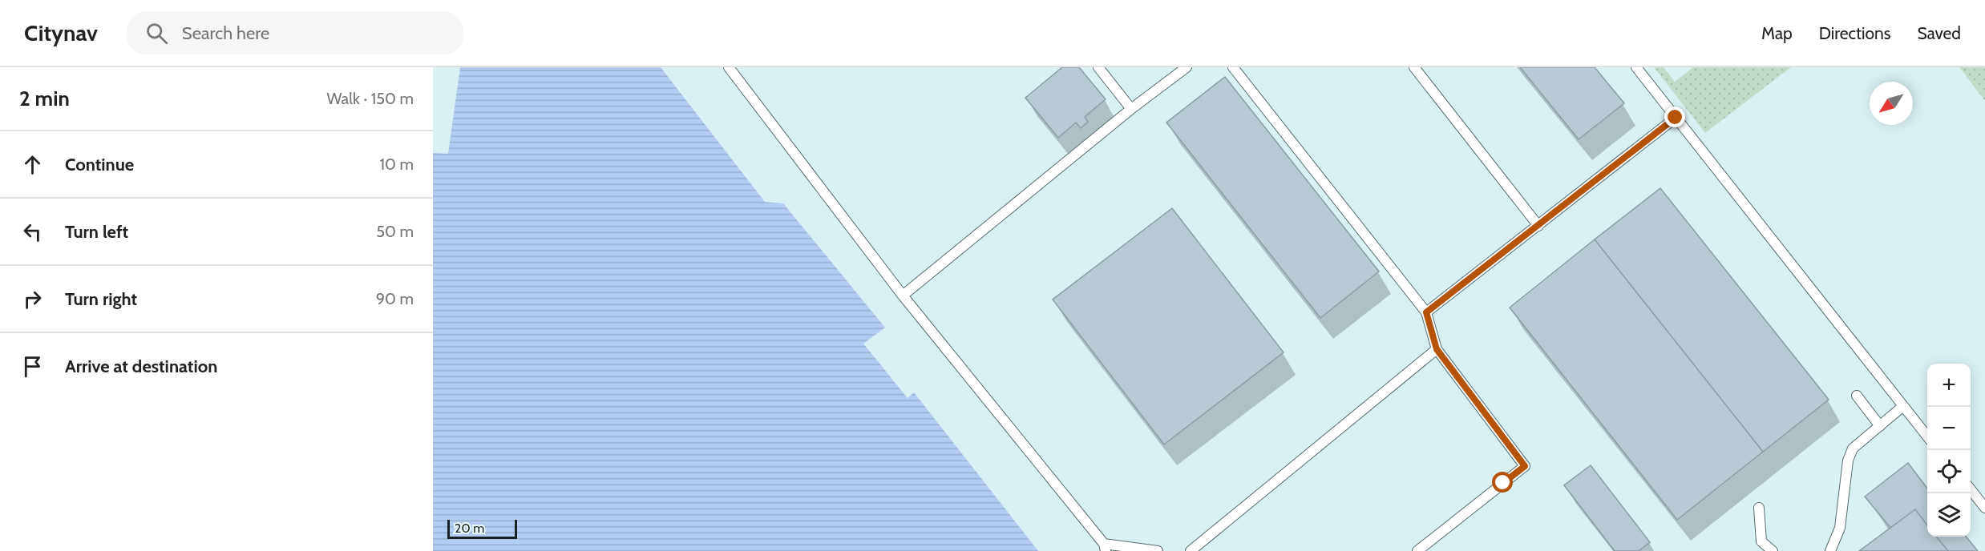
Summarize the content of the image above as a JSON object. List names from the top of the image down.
{
  "scale_bar": "20 m",
  "north": "bottom left",
  "page": {
    "header": "Citynav",
    "search": "Search here",
    "nav": ["Map", "Directions", "Saved"],
    "heading": ["2 min", "Walk · 150 m"],
    "list": [
      ["Continue", "10 m"],
      ["Turn left", "50 m"],
      ["Turn right", "90 m"],
      "Arrive at destination"
    ],
    "map_buttons": ["+", "−"],
    "scale": "20 m"
  }
}
